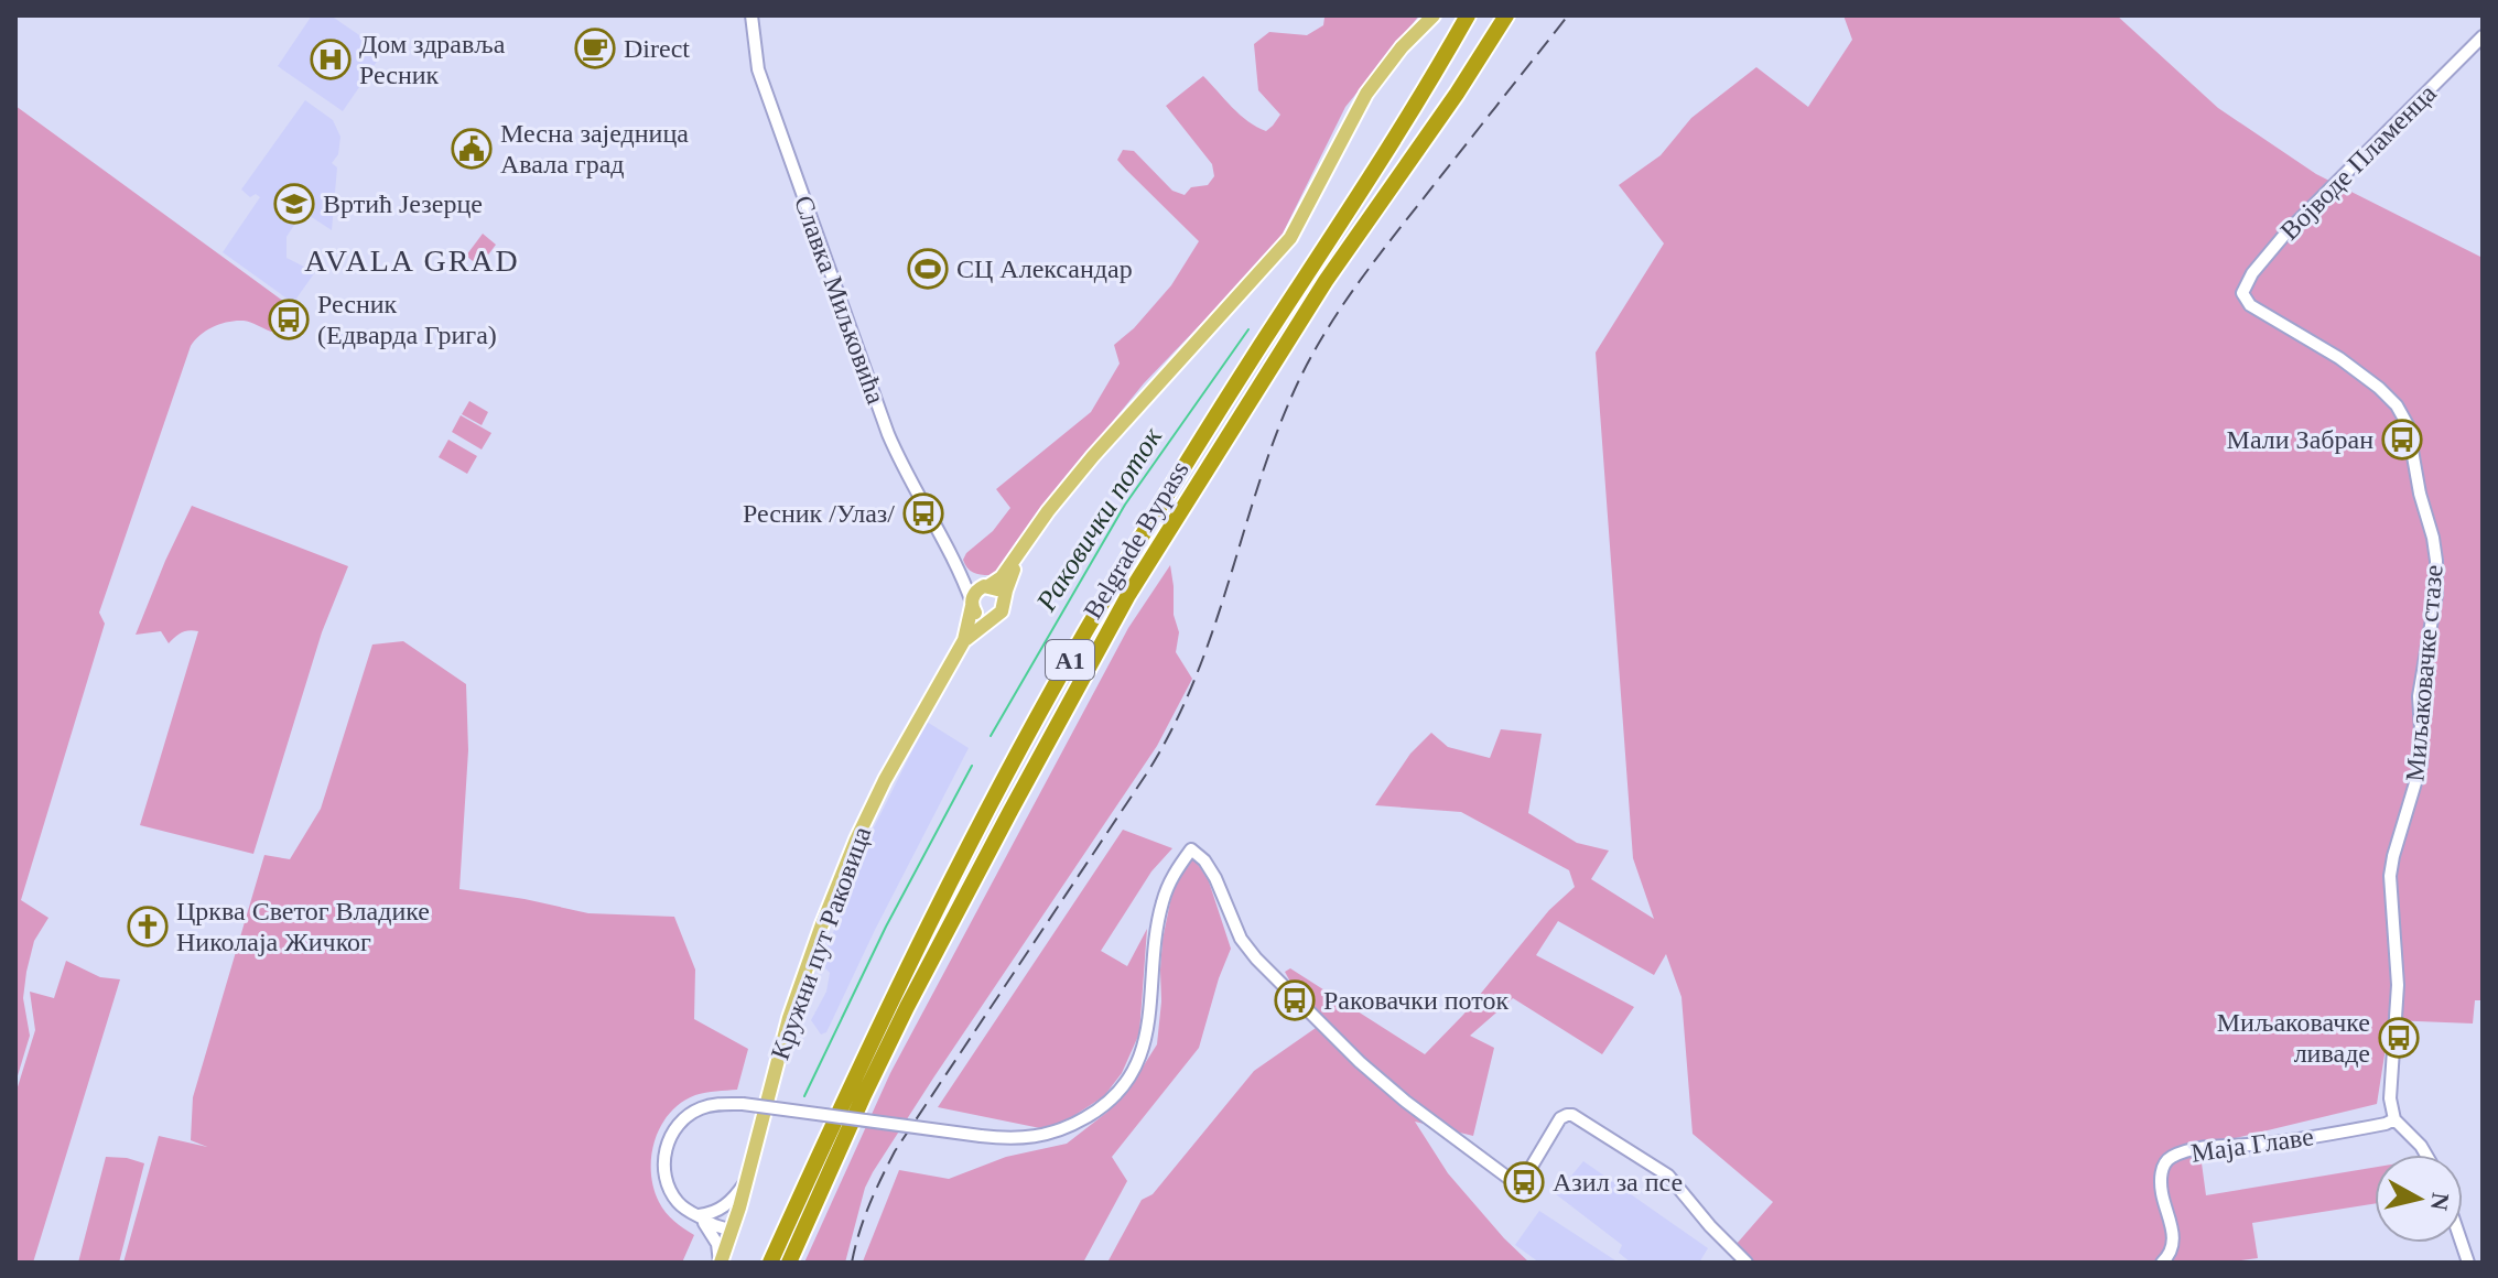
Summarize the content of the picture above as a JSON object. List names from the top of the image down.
{
  "streets": {
    "highway": ["Belgrade Bypass", "A1"],
    "main road": ["Кружни пут Раковица"],
    "street": [
      "Војводе Пламенца",
      "Славка Миљковића",
      "Миљаковачке стазе",
      "Маја Главе"
    ]
  },
  "crossings": [
    ["Војводе Пламенца", "Миљаковачке стазе"],
    ["Славка Миљковића", "Кружни пут Раковица"],
    ["Миљаковачке стазе", "Маја Главе"]
  ],
  "districts": ["AVALA GRAD"],
  "water": ["Раковички поток"],
  "places": {
    "cafe": ["Direct"],
    "hospital": ["Дом здравља Ресник"],
    "public building": ["Месна заједница Авала град"],
    "school or university": ["Вртић Језерце"],
    "sports": ["СЦ Александар"],
    "bus stop": [
      "Ресник (Едварда Грига)",
      "Мали Забран",
      "Ресник /Улаз/",
      "Раковачки поток",
      "Миљаковачке ливаде",
      "Азил за псе"
    ],
    "church": ["Црква Светог Владике Николаја Жичког"]
  },
  "north": "right"
}
